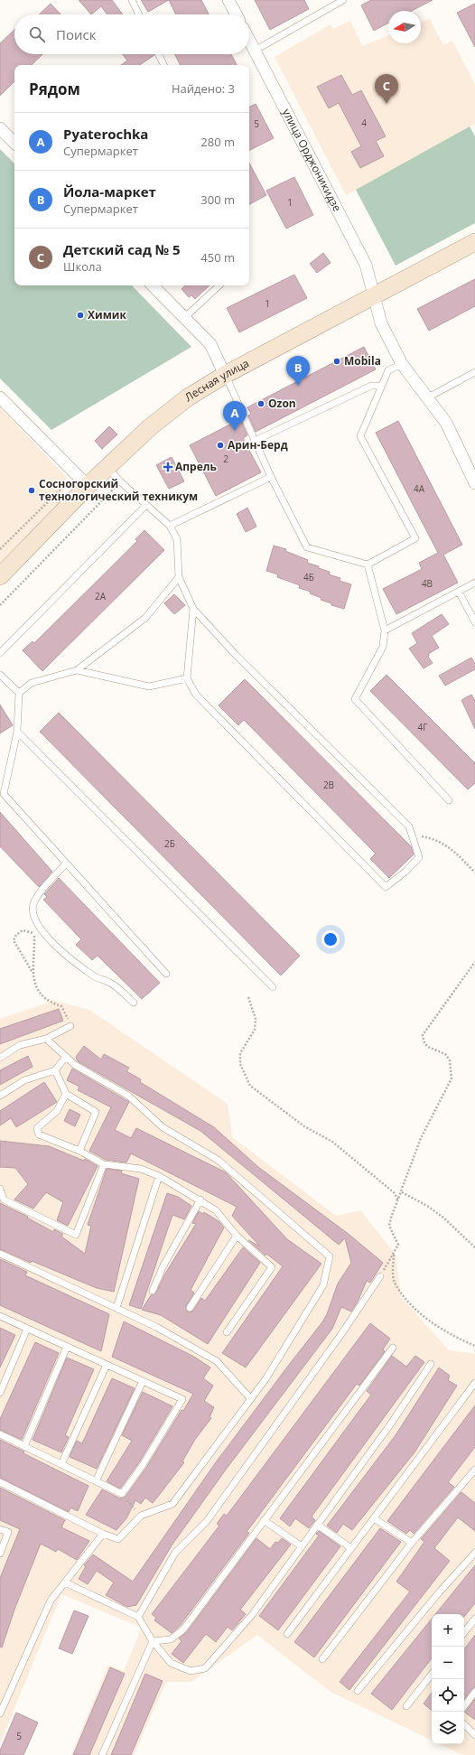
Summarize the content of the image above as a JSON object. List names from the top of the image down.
{
  "streets": {
    "main road": ["Лесная улица"],
    "street": ["улица Орджоникидзе"]
  },
  "crossings": [
    ["улица Орджоникидзе", "Лесная улица"]
  ],
  "places": {
    "other": [
      "Химик",
      "Mobila",
      "Ozon",
      "Арин-Берд",
      "Сосногорский технологический техникум"
    ],
    "health": ["Апрель"]
  },
  "house_numbers": [
    "4",
    "5",
    "1",
    "1",
    "2",
    "4А",
    "4Б",
    "4В",
    "2А",
    "4Г",
    "2В",
    "2Б",
    "5"
  ],
  "north": "left",
  "page": {
    "search": "Поиск",
    "heading": ["Рядом", "Найдено: 3"],
    "pins": ["C", "B", "A"],
    "list": [
      {
        "mark": "A",
        "name": "Pyaterochka",
        "note": "Супермаркет",
        "value": "280 m"
      },
      {
        "mark": "B",
        "name": "Йола-маркет",
        "note": "Супермаркет",
        "value": "300 m"
      },
      {
        "mark": "C",
        "name": "Детский сад № 5",
        "note": "Школа",
        "value": "450 m"
      }
    ],
    "map_buttons": ["+", "−"]
  }
}
